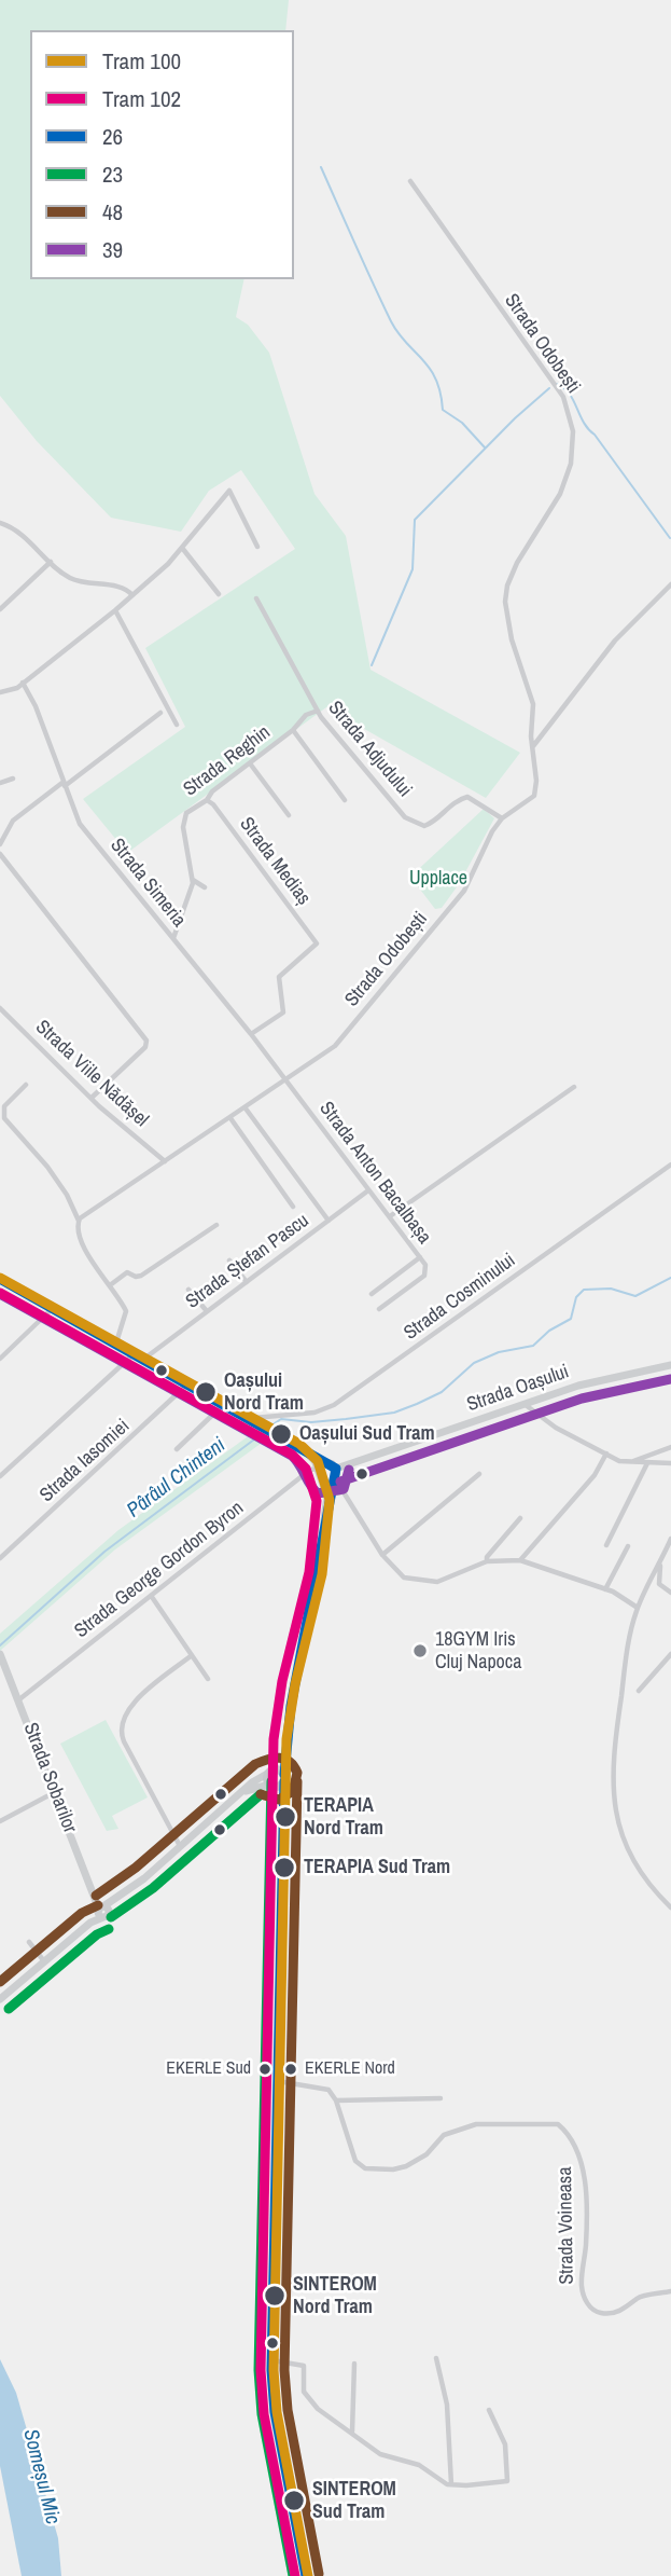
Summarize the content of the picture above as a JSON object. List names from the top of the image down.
{
  "streets": {
    "main road": ["Strada Oașului", "Strada Sobarilor"],
    "street": [
      "Strada Odobești",
      "Strada Adjudului",
      "Strada Reghin",
      "Strada Mediaș",
      "Strada Simeria",
      "Strada Viile Nădășel",
      "Strada Anton Bacalbașa",
      "Strada Ștefan Pascu",
      "Strada Cosminului",
      "Strada Iasomiei",
      "Strada George Gordon Byron",
      "Strada Voineasa"
    ]
  },
  "crossings": [
    ["Strada Odobești", "Strada Adjudului"],
    ["Strada Odobești", "Strada Simeria"],
    ["Strada Odobești", "Strada Viile Nădășel"],
    ["Strada Odobești", "Strada Anton Bacalbașa"],
    ["Strada Adjudului", "Strada Reghin"],
    ["Strada Reghin", "Strada Mediaș"],
    ["Strada Reghin", "Strada Simeria"],
    ["Strada Mediaș", "Strada Simeria"],
    ["Strada Simeria", "Strada Anton Bacalbașa"],
    ["Strada Anton Bacalbașa", "Strada Ștefan Pascu"],
    ["Strada Oașului", "Strada George Gordon Byron"],
    ["Strada George Gordon Byron", "Strada Sobarilor"]
  ],
  "water": ["Pârâul Chinteni", "Someșul Mic"],
  "parks": ["Upplace"],
  "places": [
    "Oașului Nord Tram",
    "Oașului Sud Tram",
    "18GYM Iris Cluj Napoca",
    "TERAPIA Nord Tram",
    "TERAPIA Sud Tram",
    "EKERLE Sud",
    "EKERLE Nord",
    "SINTEROM Nord Tram",
    "SINTEROM Sud Tram"
  ],
  "lines": [
    "tram line 100",
    "transit line 26",
    "tram line 102",
    "transit line 39",
    "transit line 48",
    "transit line 23"
  ],
  "legend": [
    "Tram 100",
    "Tram 102",
    "26",
    "23",
    "48",
    "39"
  ]
}
